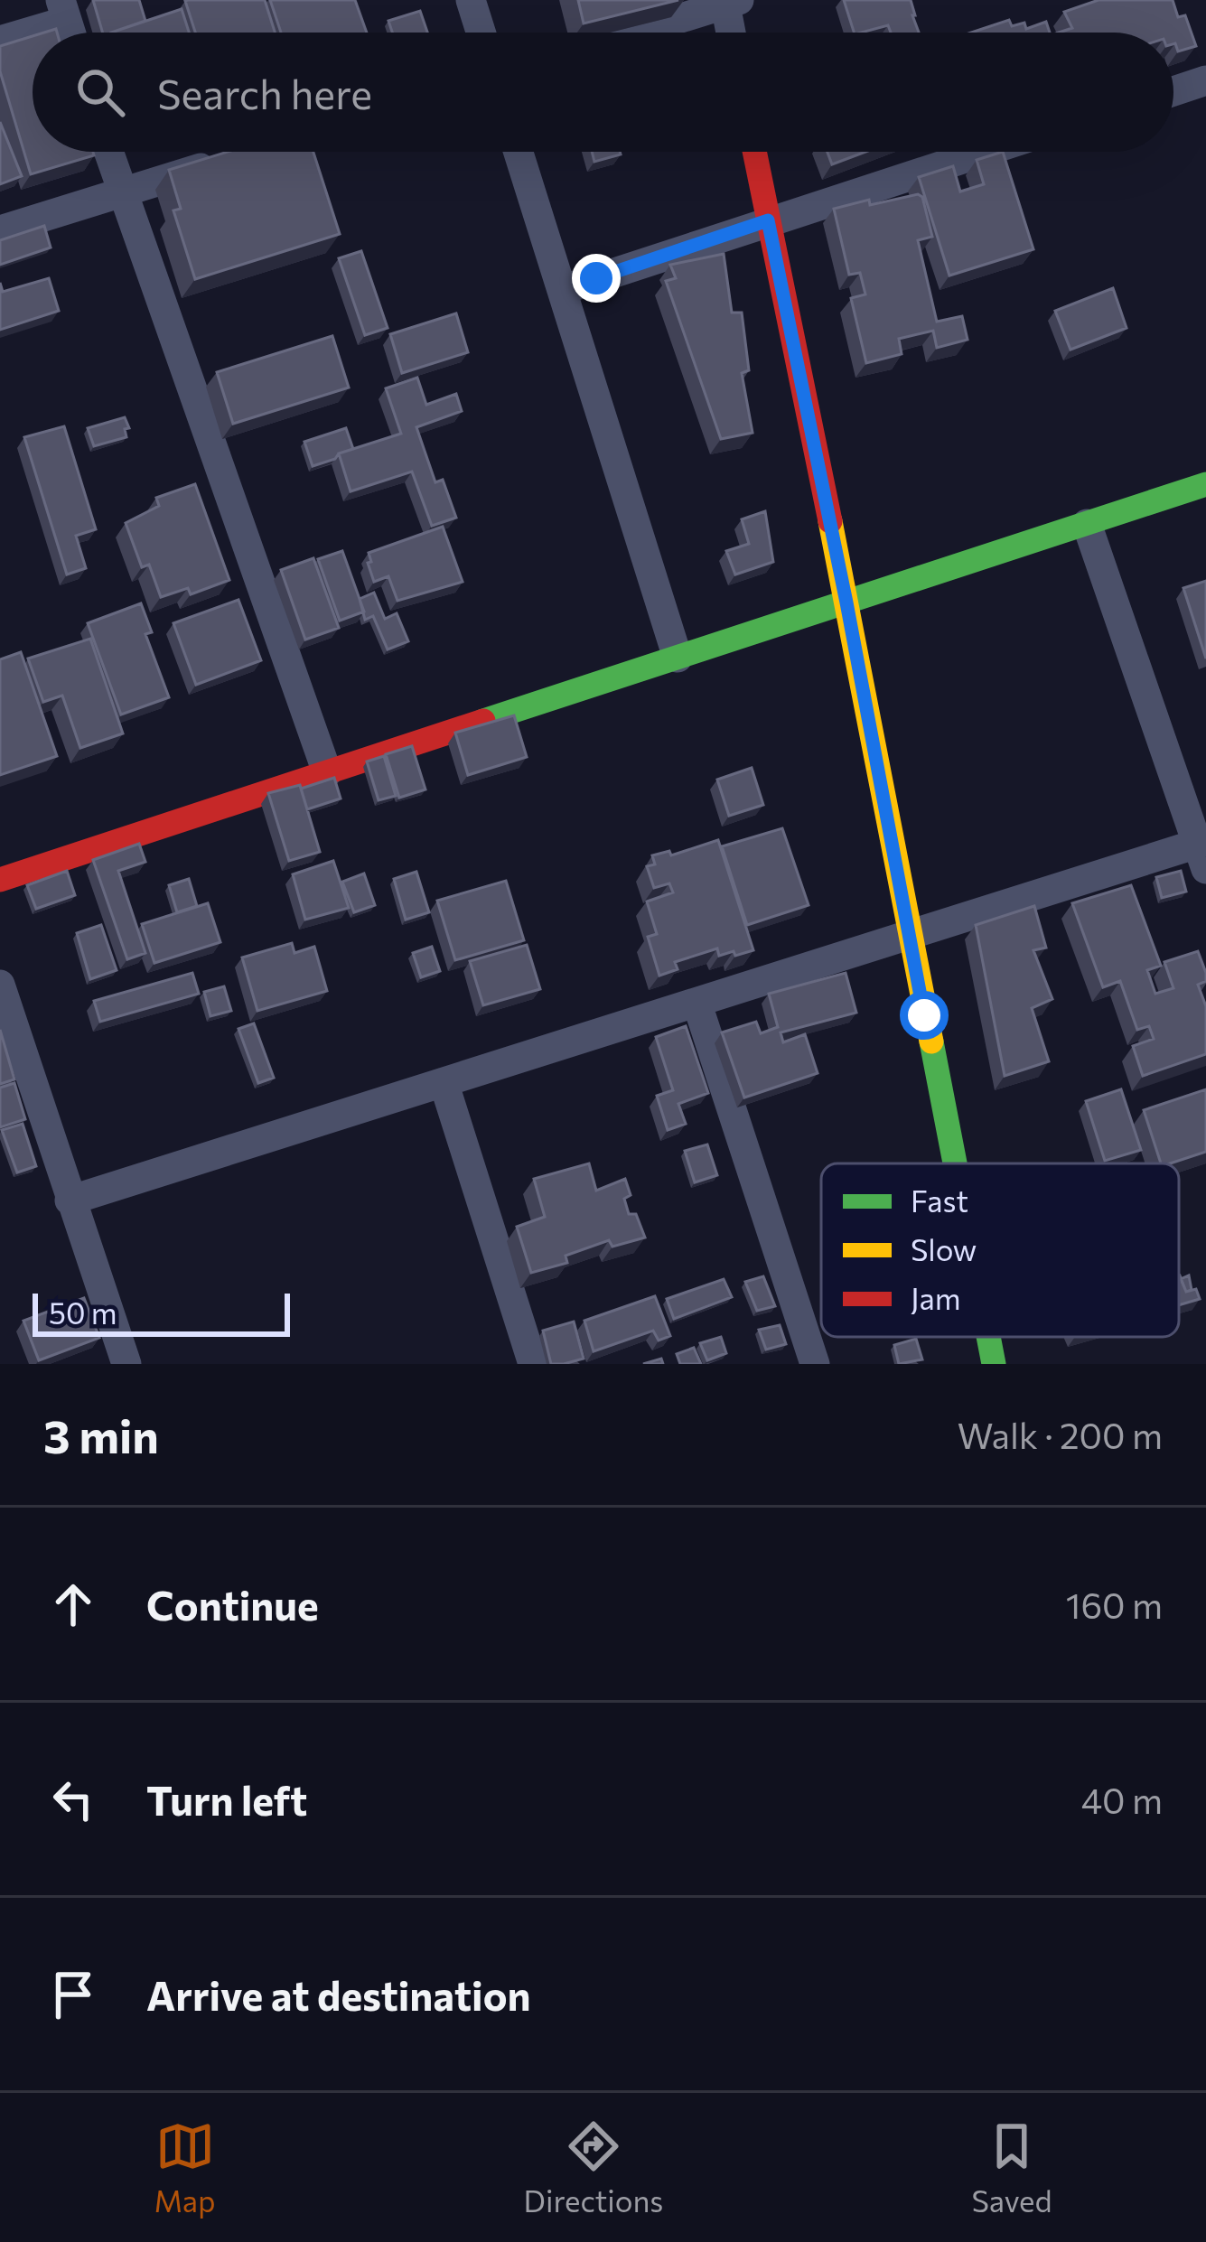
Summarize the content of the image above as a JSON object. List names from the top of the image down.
{
  "legend": ["Fast", "Slow", "Jam"],
  "scale_bar": "50 m",
  "page": {
    "search": "Search here",
    "scale": "50 m",
    "heading": ["3 min", "Walk · 200 m"],
    "list": [
      ["Continue", "160 m"],
      ["Turn left", "40 m"],
      "Arrive at destination"
    ],
    "nav": ["Map", "Directions", "Saved"]
  }
}
